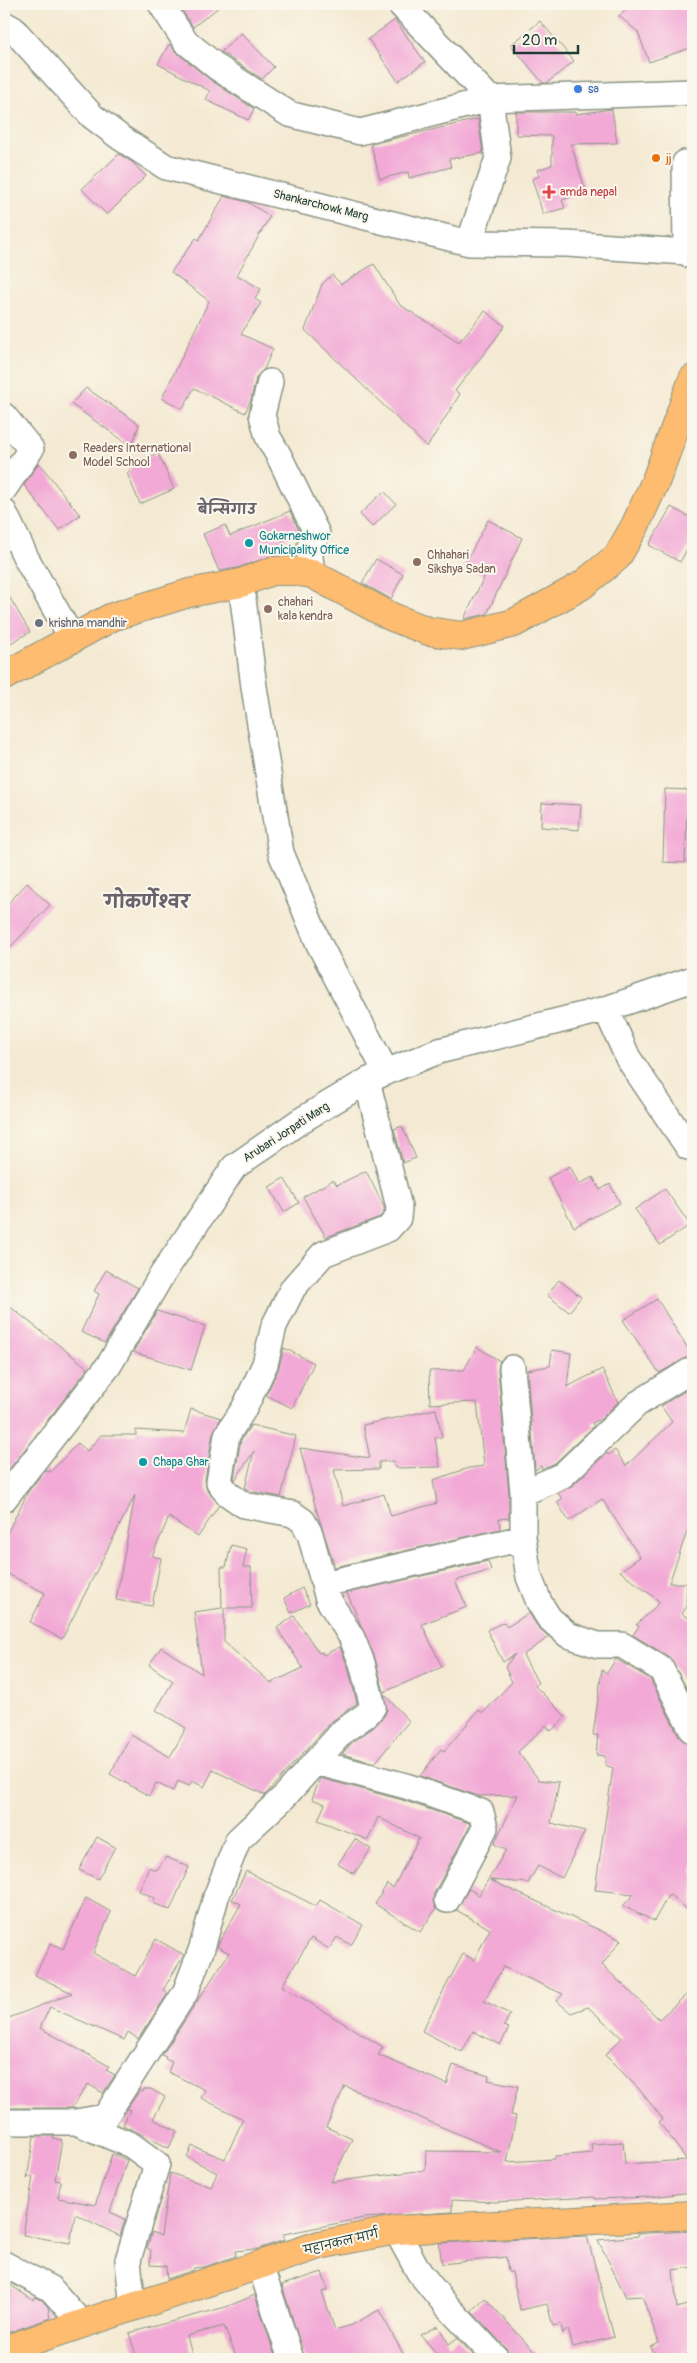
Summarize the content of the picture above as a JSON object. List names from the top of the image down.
{
  "streets": {
    "main road": ["महानकल मार्ग"],
    "street": ["Shankarchowk Marg", "Arubari Jorpati Marg"]
  },
  "districts": ["बेन्सिगाउ", "गोकर्णेश्वर"],
  "places": {
    "other": [
      "sa",
      "jj",
      "Readers International Model School",
      "Gokarneshwor Municipality Office",
      "Chhahari Sikshya Sadan",
      "chahari kala kendra",
      "krishna mandhir",
      "Chapa Ghar"
    ],
    "health": ["amda nepal"]
  },
  "scale_bar": "20 m"
}
